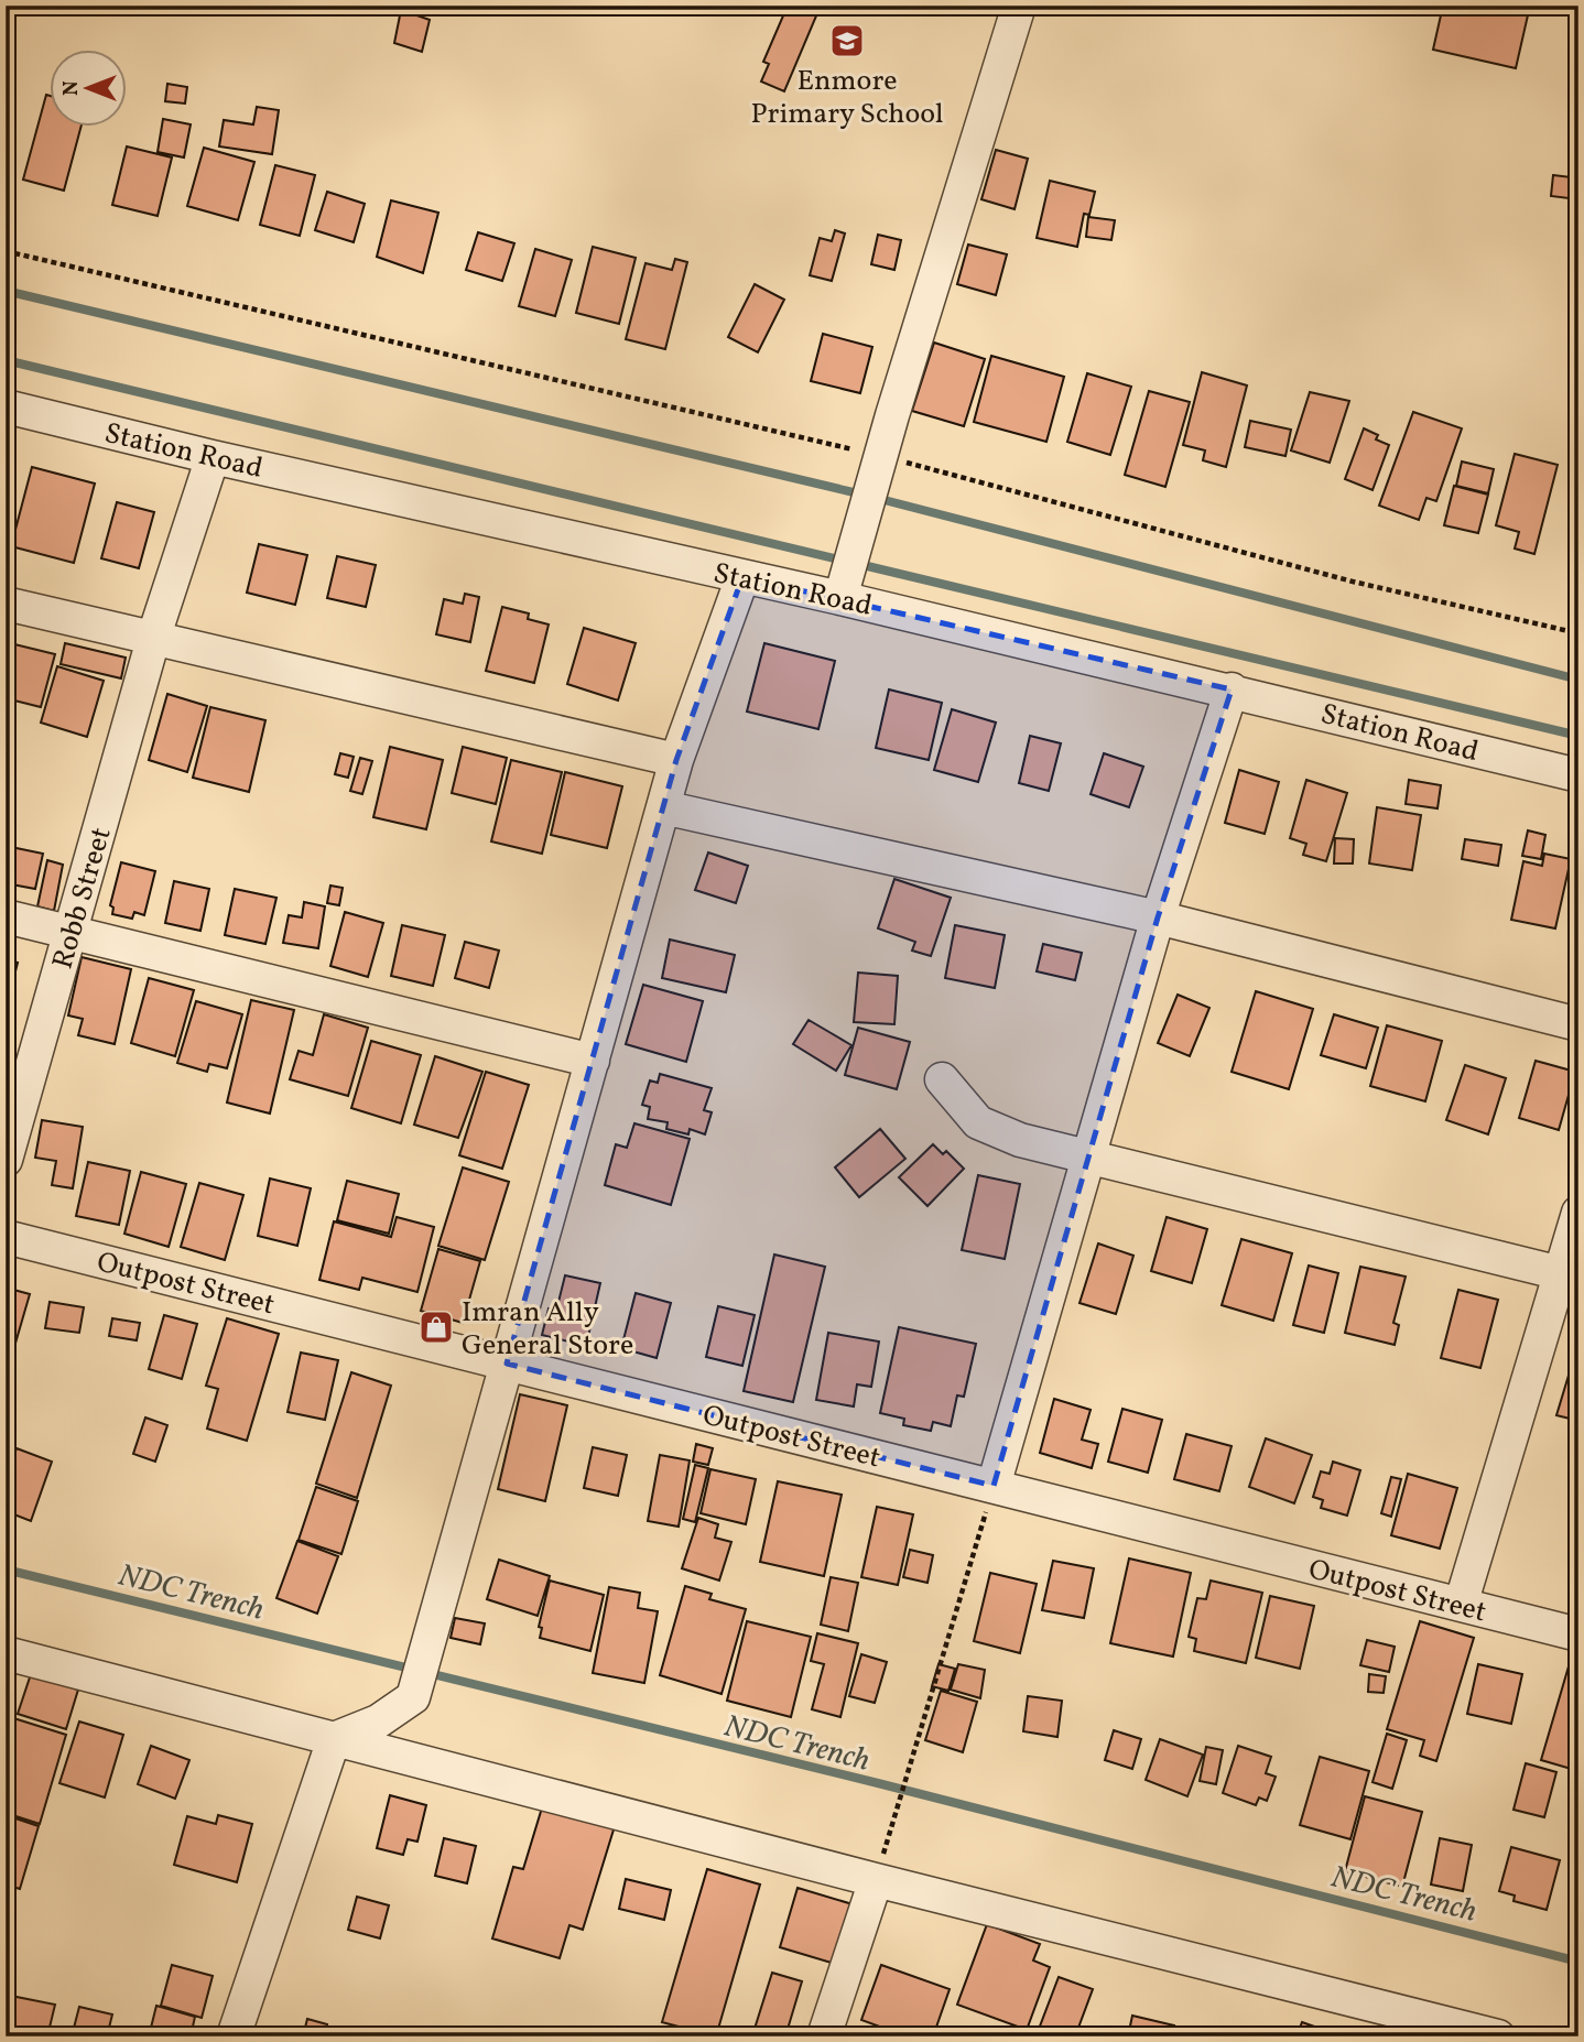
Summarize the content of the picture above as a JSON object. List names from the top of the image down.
{
  "streets": {
    "street": ["Station Road", "Robb Street", "Outpost Street"]
  },
  "crossings": [
    ["Station Road", "Robb Street"]
  ],
  "water": ["NDC Trench"],
  "places": {
    "school or university": ["Enmore Primary School"],
    "shop": ["Imran Ally General Store"]
  },
  "north": "left"
}
